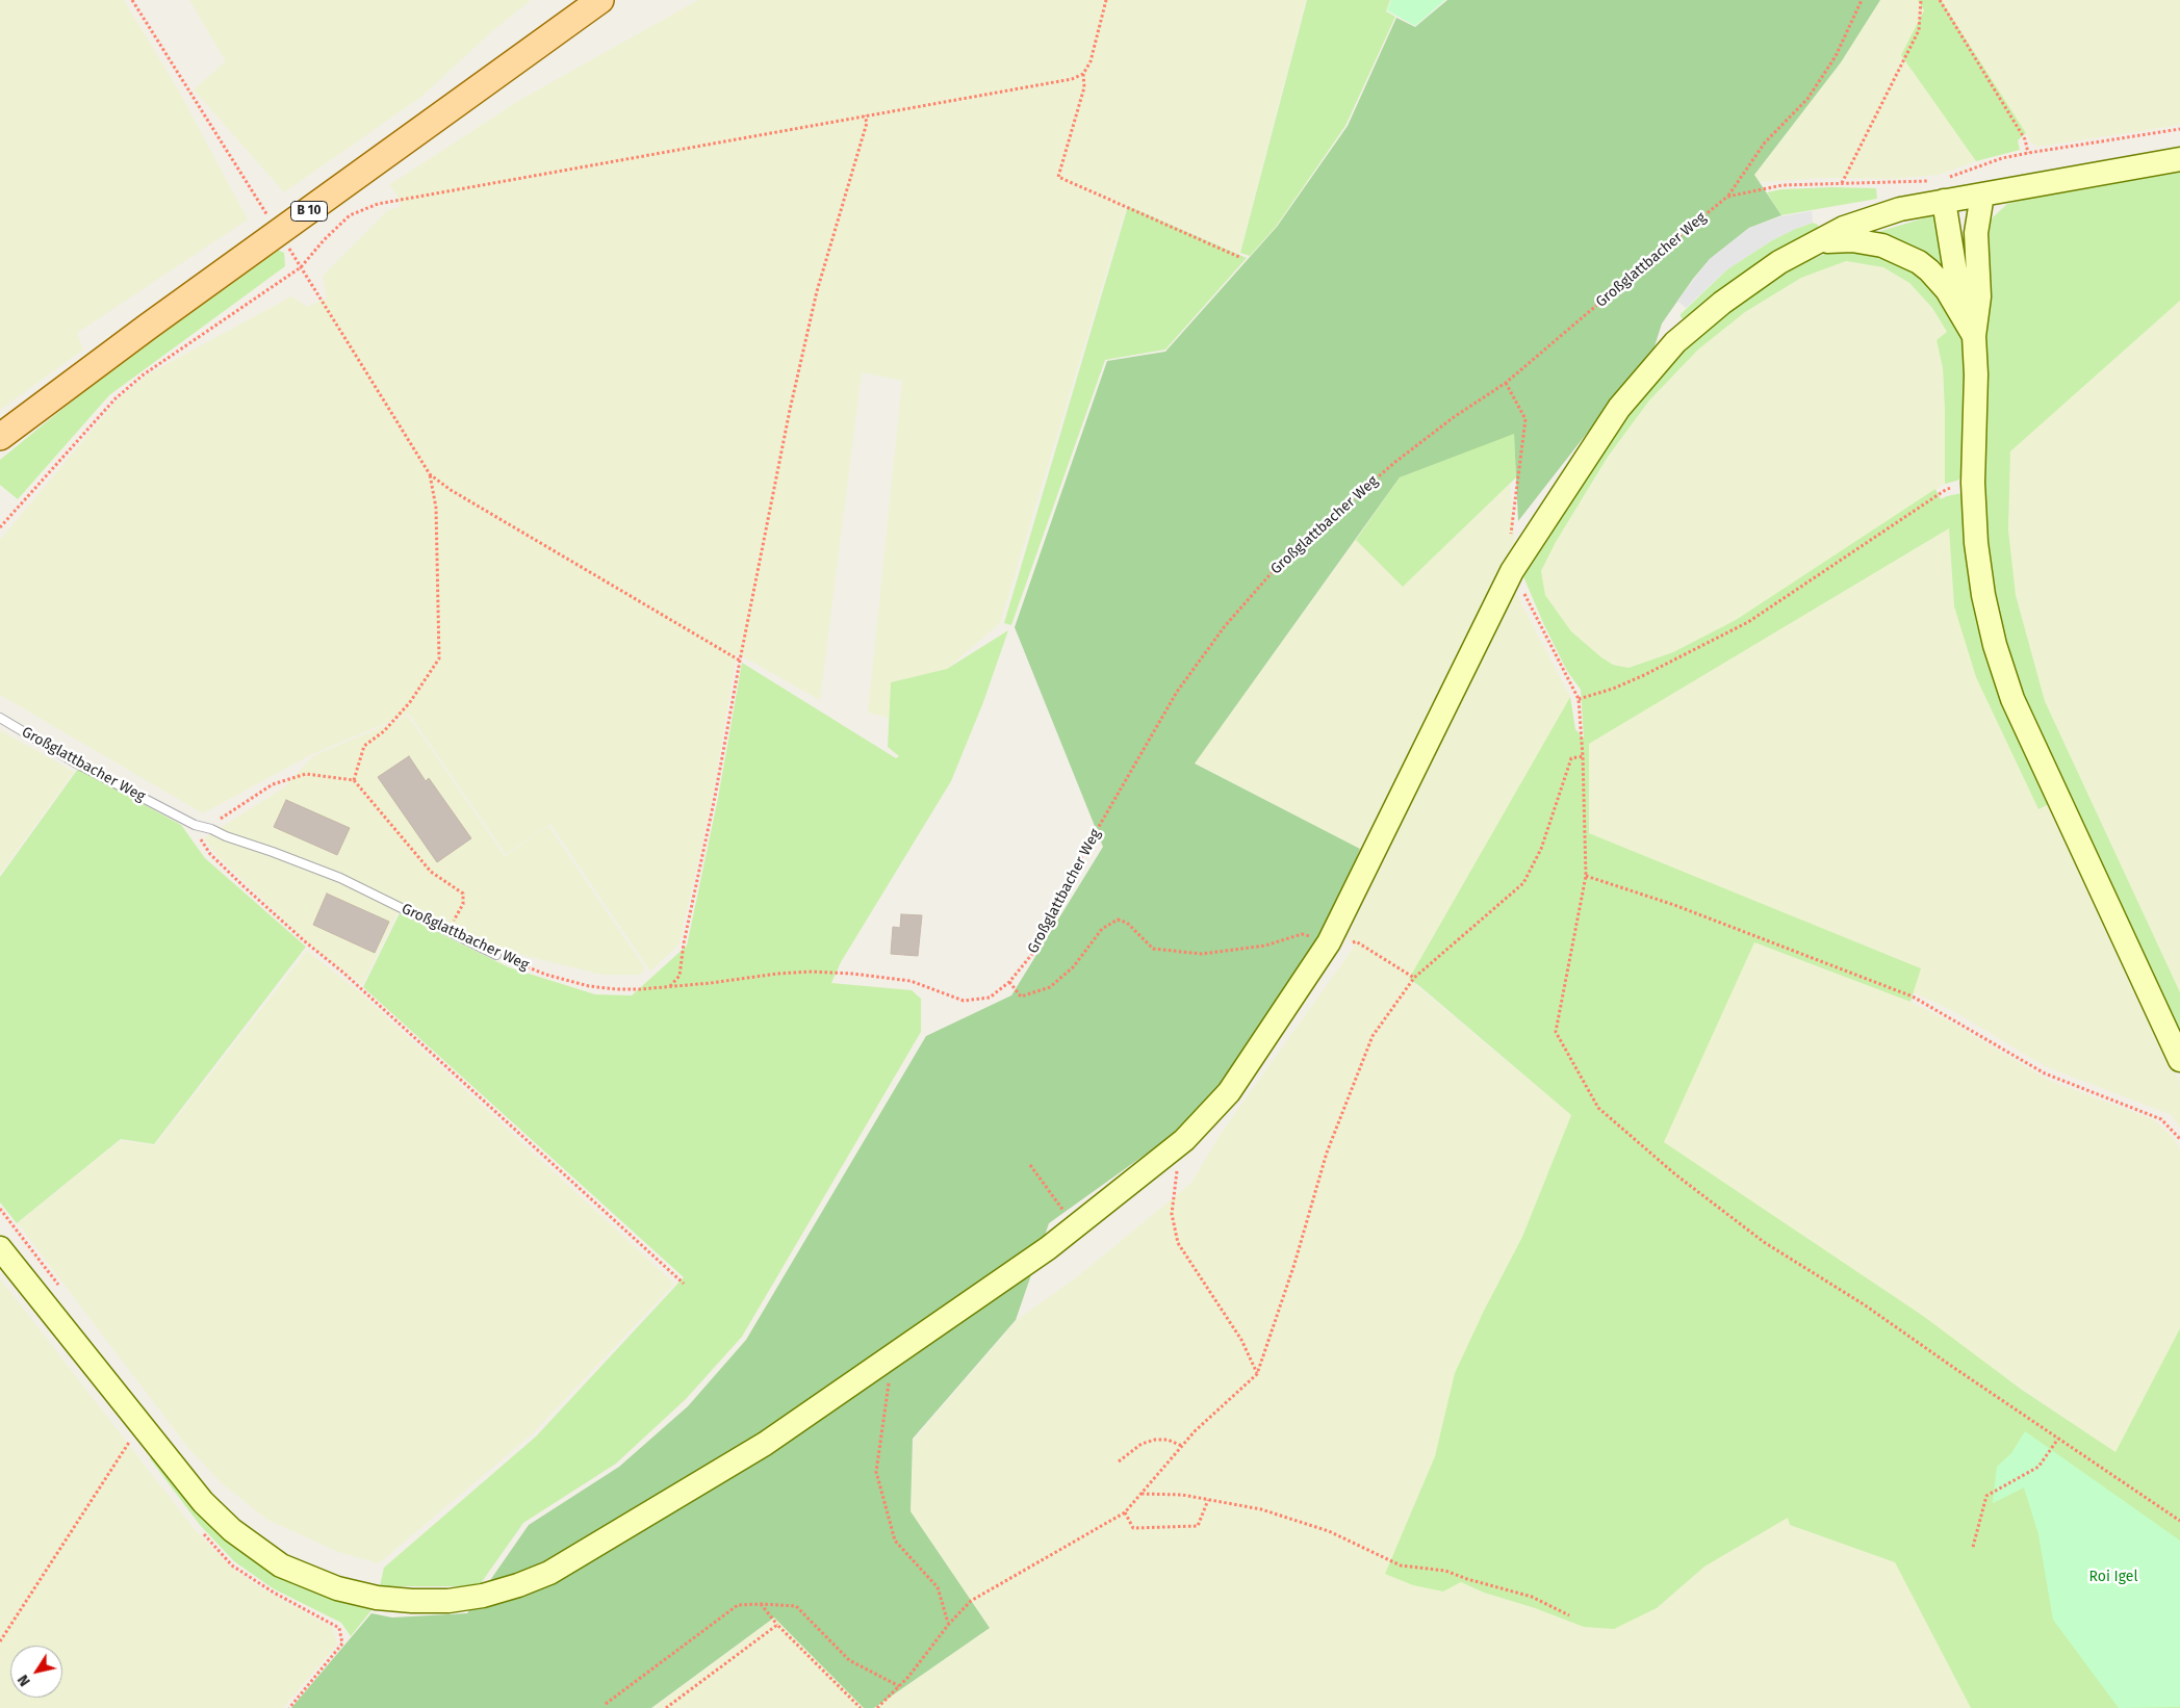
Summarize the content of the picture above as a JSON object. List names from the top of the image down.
{
  "streets": {
    "main road": ["B 10"],
    "lane": ["Großglattbacher Weg"]
  },
  "parks": ["Roi Igel"],
  "north": "bottom left"
}
